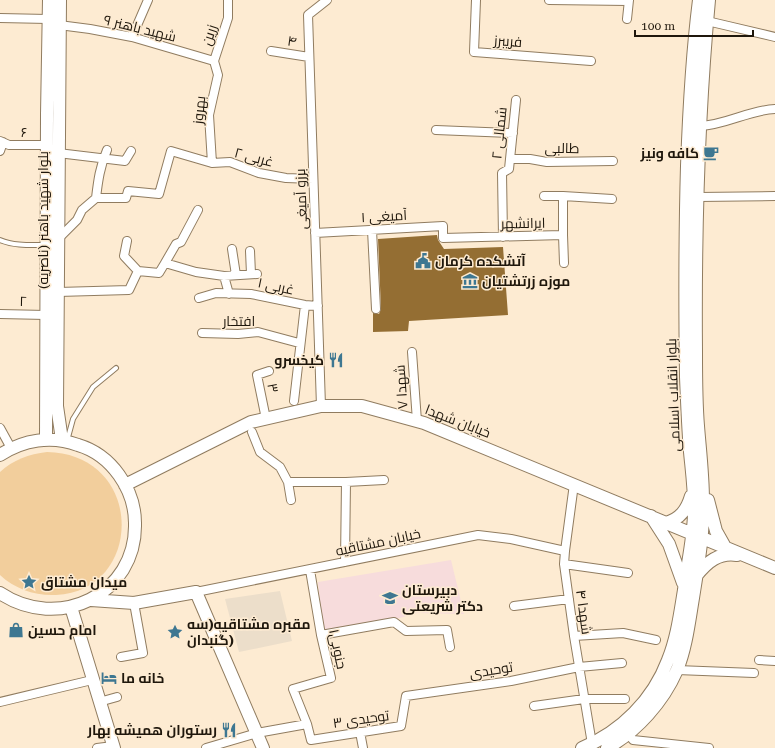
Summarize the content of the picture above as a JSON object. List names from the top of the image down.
{
  "streets": {
    "main road": ["بلوار شهید باهنر (ناصریه)", "بلوار انقلاب اسلامی", "خیابان شهدا"],
    "street": [
      "شهید باهنر ۹",
      "زرین",
      "۴",
      "فریبرز",
      "بهروز",
      "۶",
      "۲ شمالی",
      "طالبی",
      "۲ غربی",
      "برزو آمیغی",
      "آمیغی ۱",
      "ایرانشهر",
      "۱ غربی",
      "۲",
      "افتخار",
      "شهدا ۷",
      "۳",
      "خیابان مشتاقیه",
      "شهدا ۴",
      "جنوبی۱",
      "توحیدی",
      "توحیدی ۳"
    ]
  },
  "crossings": [
    ["شهید باهنر ۹", "زرین"],
    ["شهید باهنر ۹", "بهروز"],
    ["شهید باهنر ۹", "بلوار شهید باهنر (ناصریه)"],
    ["زرین", "بهروز"],
    ["۴", "برزو آمیغی"],
    ["بهروز", "۲ غربی"],
    ["۶", "بلوار شهید باهنر (ناصریه)"],
    ["۲ شمالی", "طالبی"],
    ["۲ شمالی", "ایرانشهر"],
    ["۲ غربی", "برزو آمیغی"],
    ["برزو آمیغی", "آمیغی ۱"],
    ["برزو آمیغی", "۱ غربی"],
    ["برزو آمیغی", "خیابان شهدا"],
    ["آمیغی ۱", "ایرانشهر"],
    ["بلوار شهید باهنر (ناصریه)", "۲"],
    ["شهدا ۷", "خیابان شهدا"],
    ["۳", "خیابان شهدا"],
    ["بلوار انقلاب اسلامی", "خیابان شهدا"],
    ["بلوار انقلاب اسلامی", "شهدا ۴"],
    ["خیابان شهدا", "شهدا ۴"],
    ["خیابان مشتاقیه", "شهدا ۴"],
    ["خیابان مشتاقیه", "جنوبی۱"],
    ["شهدا ۴", "توحیدی"],
    ["جنوبی۱", "توحیدی ۳"],
    ["توحیدی", "توحیدی ۳"]
  ],
  "places": {
    "cafe": ["کافه ونیز"],
    "public building": ["آتشکده کرمان"],
    "museum": ["موزه زرتشتیان"],
    "restaurant": ["کیخسرو", "رستوران همیشه بهار"],
    "place": ["ميدان مشتاق", "مقبره مشتاقیه(سه گنبدان)"],
    "school or university": ["دبیرستان دکتر شریعتی"],
    "shop": ["امام حسین"],
    "hotel": ["خانه ما"]
  },
  "scale_bar": "100 m"
}
